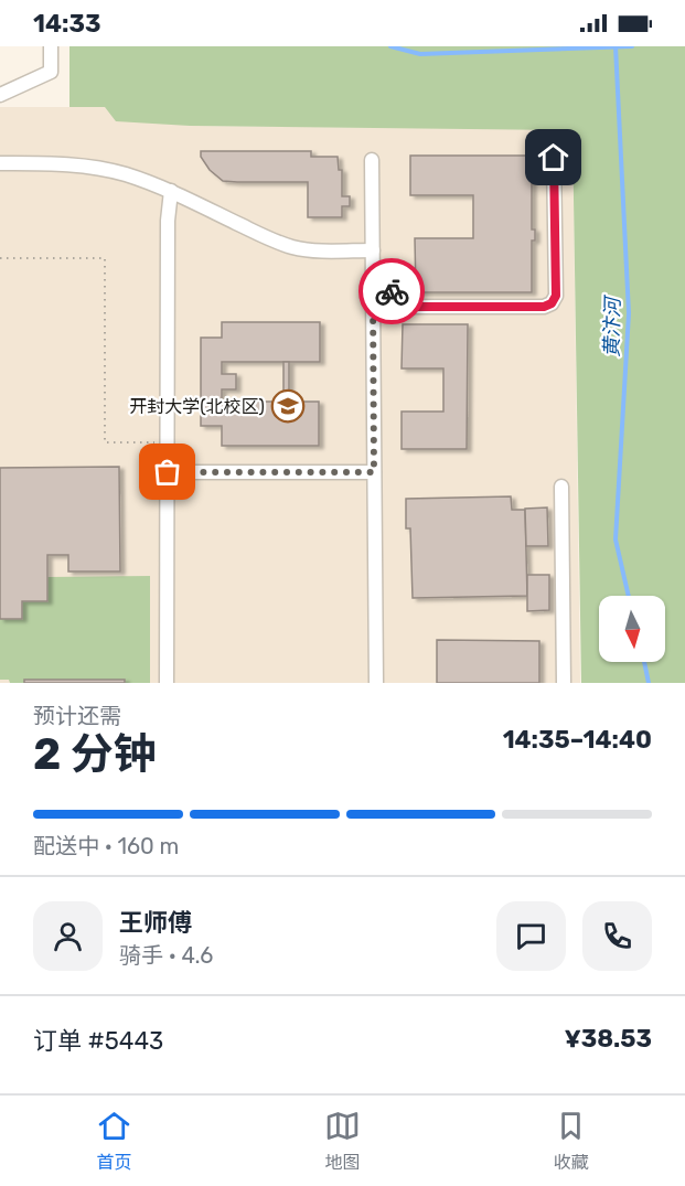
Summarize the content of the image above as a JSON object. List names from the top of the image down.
{
  "water": ["黄汴河"],
  "places": {
    "school or university": ["开封大学(北校区)"]
  },
  "north": "bottom",
  "page": {
    "status": "14:33",
    "heading": ["2 分钟", "预计还需", "14:35–14:40"],
    "panel": [
      "王师傅",
      "骑手 · 4.6",
      "订单 #5443",
      "¥38.53"
    ],
    "bar": "配送中 · 160 m",
    "tabs": ["首页", "地图", "收藏"]
  }
}
